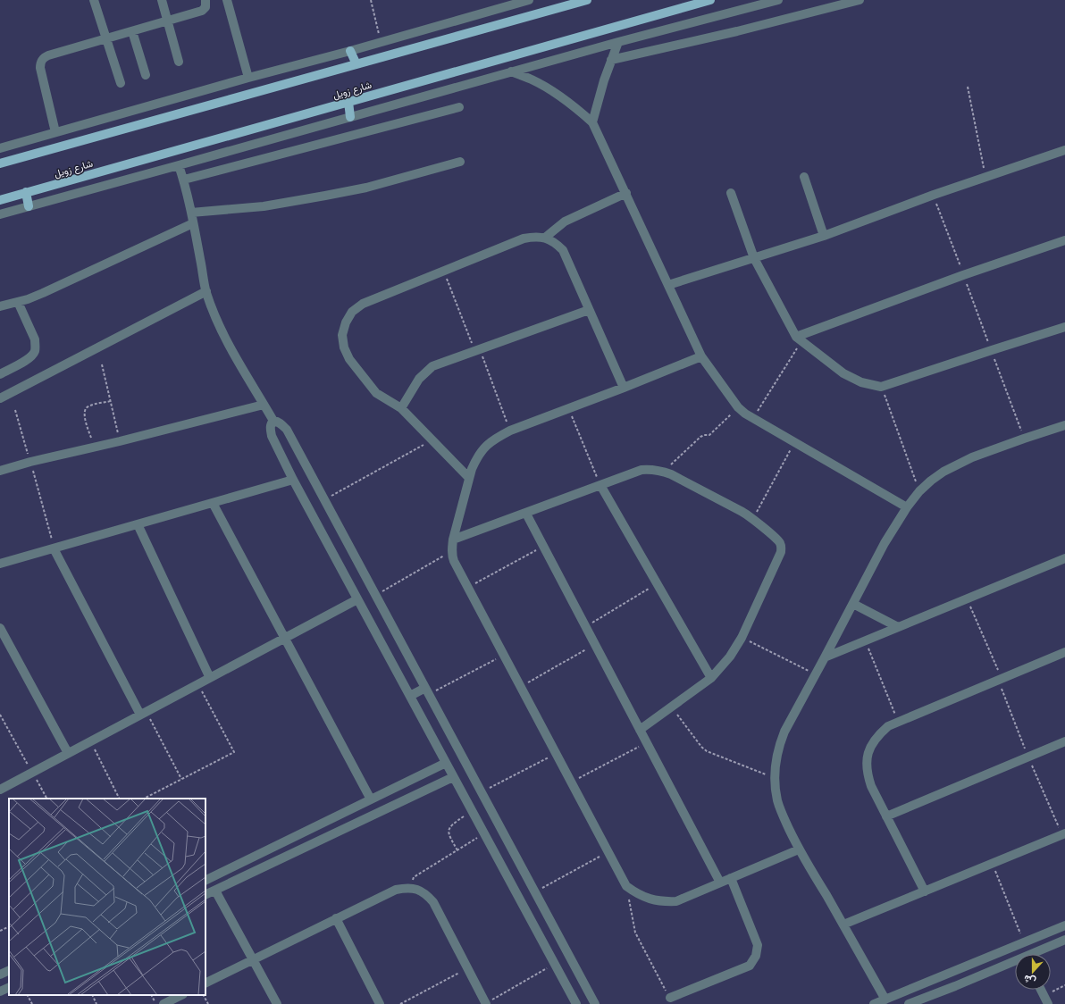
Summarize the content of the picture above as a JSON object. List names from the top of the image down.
{
  "streets": {
    "main road": ["شارع زويل"]
  },
  "north": "bottom"
}
